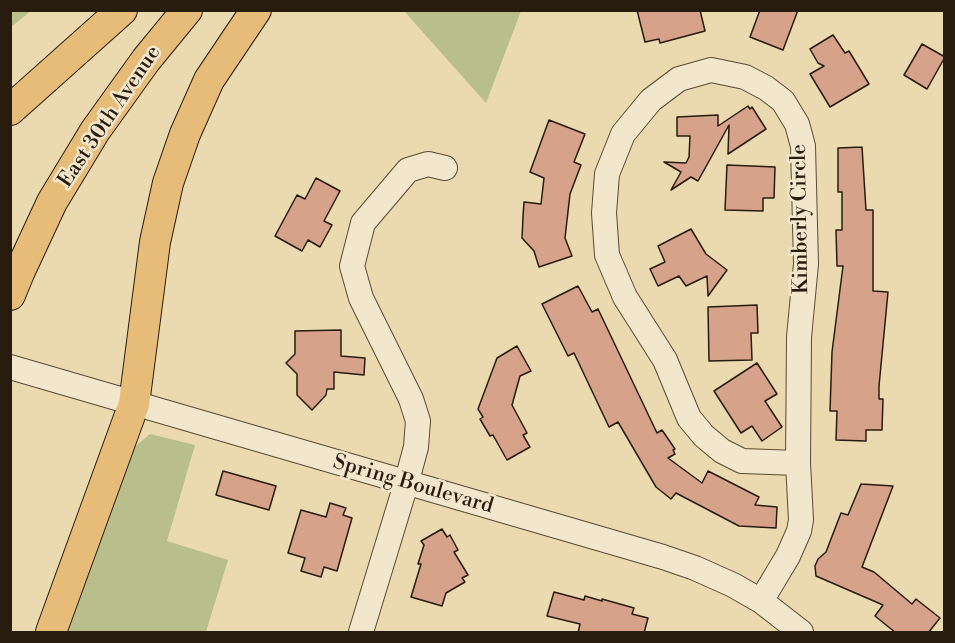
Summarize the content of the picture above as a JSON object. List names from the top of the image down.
{
  "streets": {
    "main road": ["East 30th Avenue"],
    "street": ["Kimberly Circle", "Spring Boulevard"]
  },
  "crossings": [
    ["Kimberly Circle", "Spring Boulevard"]
  ]
}
